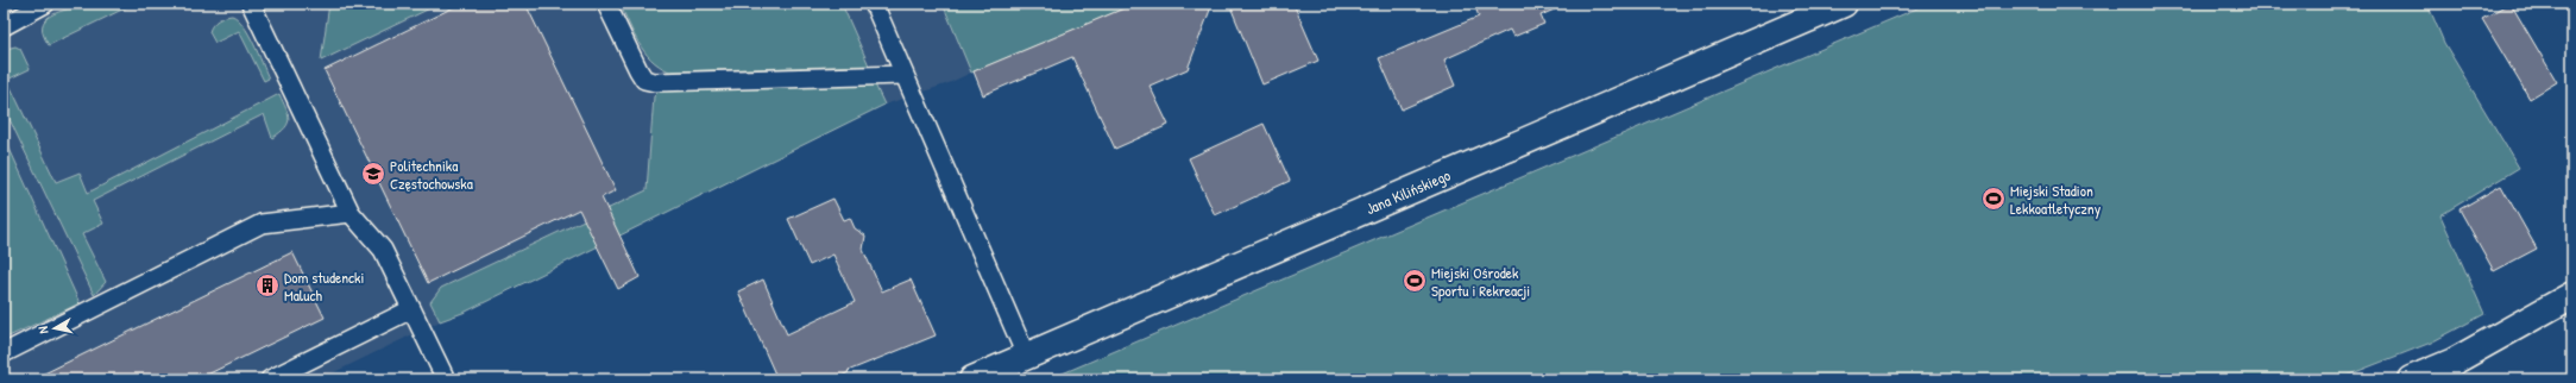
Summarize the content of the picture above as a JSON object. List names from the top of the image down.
{
  "streets": {
    "street": ["Jana Kilińskiego"]
  },
  "places": {
    "school or university": ["Politechnika Częstochowska"],
    "sports": ["Miejski Stadion Lekkoatletyczny", "Miejski Ośrodek Sportu i Rekreacji"],
    "building": ["Dom studencki Maluch"]
  },
  "north": "left"
}
